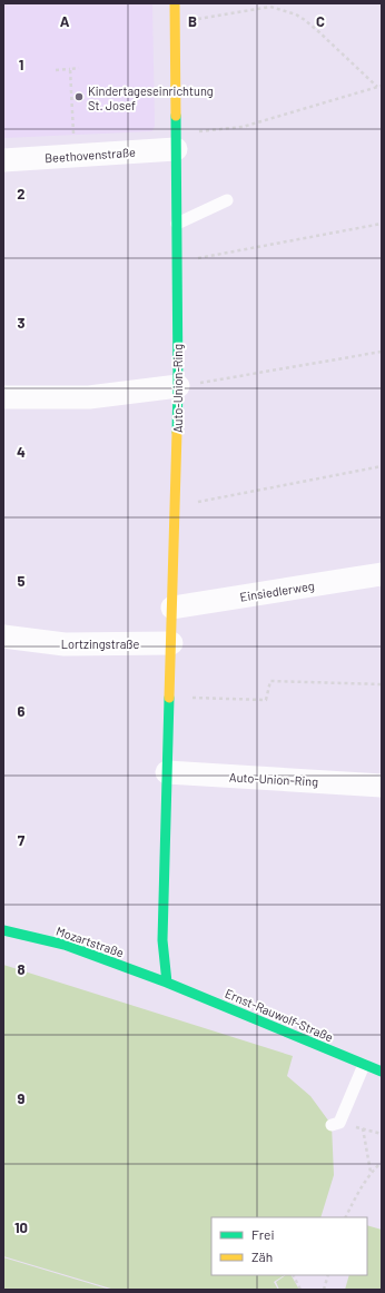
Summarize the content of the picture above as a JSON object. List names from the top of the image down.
{
  "streets": {
    "street": [
      "Beethovenstraße",
      "Auto-Union-Ring",
      "Einsiedlerweg",
      "Lortzingstraße",
      "Mozartstraße",
      "Ernst-Rauwolf-Straße"
    ]
  },
  "crossings": [
    ["Beethovenstraße", "Auto-Union-Ring"],
    ["Auto-Union-Ring", "Einsiedlerweg"],
    ["Auto-Union-Ring", "Lortzingstraße"],
    ["Auto-Union-Ring", "Mozartstraße"],
    ["Auto-Union-Ring", "Ernst-Rauwolf-Straße"],
    ["Mozartstraße", "Ernst-Rauwolf-Straße"]
  ],
  "places": ["Kindertageseinrichtung St. Josef"],
  "legend": ["Frei", "Zäh"],
  "grid": {
    "columns": ["A", "B", "C"],
    "rows": [
      "1",
      "2",
      "3",
      "4",
      "5",
      "6",
      "7",
      "8",
      "9",
      "10"
    ]
  }
}
